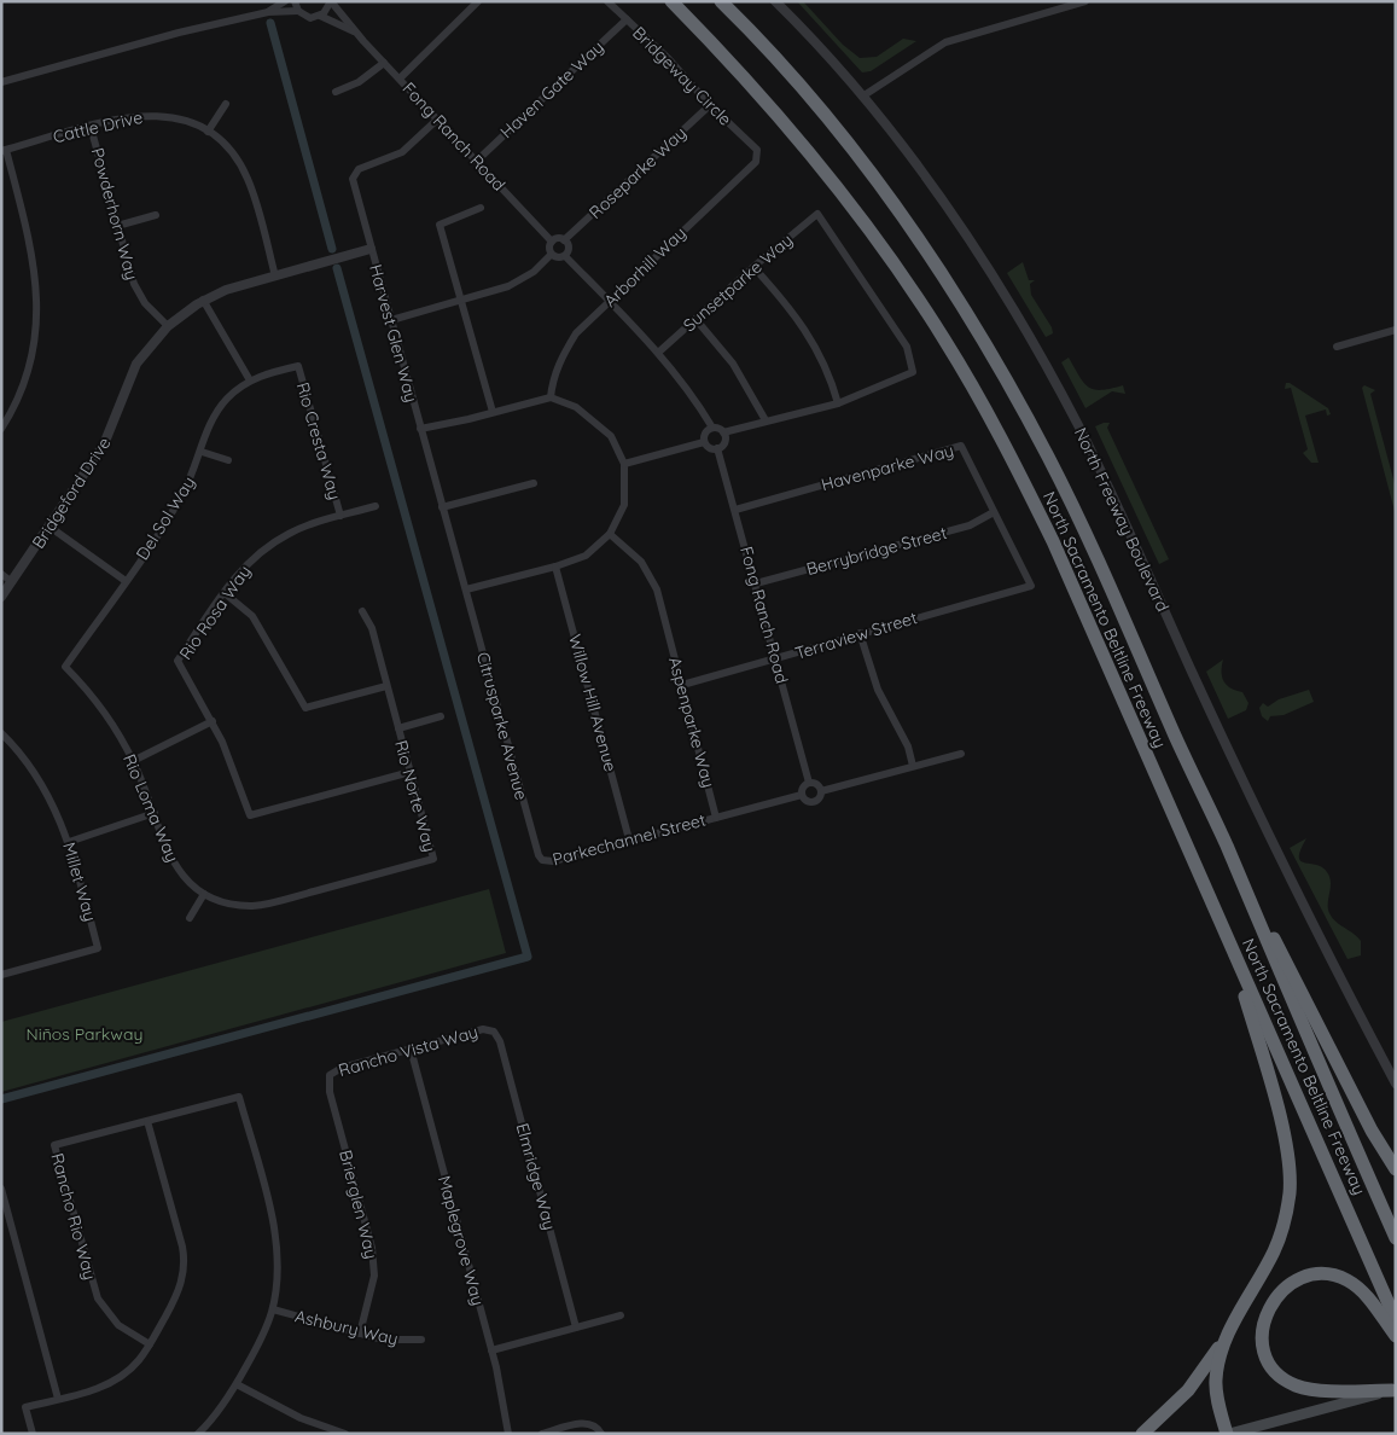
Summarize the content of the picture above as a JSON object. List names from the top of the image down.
{
  "streets": {
    "highway": ["North Sacramento Beltline Freeway"],
    "street": [
      "Bridgeway Circle",
      "Haven Gate Way",
      "Cattle Drive",
      "Fong Ranch Road",
      "Roseparke Way",
      "Powderhorn Way",
      "Arborhill Way",
      "Sunsetparke Way",
      "Harvest Glen Way",
      "Rio Cresta Way",
      "Havenparke Way",
      "Bridgeford Drive",
      "Del Sol Way",
      "North Freeway Boulevard",
      "Berrybridge Street",
      "Rio Rosa Way",
      "Terraview Street",
      "Willow Hill Avenue",
      "Aspenparke Way",
      "Citrusparke Avenue",
      "Rio Norte Way",
      "Rio Loma Way",
      "Parkechannel Street",
      "Millet Way",
      "Rancho Vista Way",
      "Elmridge Way",
      "Brierglen Way",
      "Rancho Rio Way",
      "Maplegrove Way",
      "Ashbury Way"
    ]
  },
  "crossings": [
    ["Bridgeway Circle", "Haven Gate Way"],
    ["Bridgeway Circle", "Roseparke Way"],
    ["Bridgeway Circle", "Arborhill Way"],
    ["Haven Gate Way", "Fong Ranch Road"],
    ["Cattle Drive", "Powderhorn Way"],
    ["Cattle Drive", "Bridgeford Drive"],
    ["Fong Ranch Road", "Roseparke Way"],
    ["Fong Ranch Road", "Harvest Glen Way"],
    ["Fong Ranch Road", "Havenparke Way"],
    ["Fong Ranch Road", "Berrybridge Street"],
    ["Fong Ranch Road", "Terraview Street"],
    ["Powderhorn Way", "Bridgeford Drive"],
    ["Arborhill Way", "Harvest Glen Way"],
    ["Arborhill Way", "Willow Hill Avenue"],
    ["Arborhill Way", "Aspenparke Way"],
    ["Arborhill Way", "Citrusparke Avenue"],
    ["Harvest Glen Way", "Bridgeford Drive"],
    ["Harvest Glen Way", "Willow Hill Avenue"],
    ["Harvest Glen Way", "Aspenparke Way"],
    ["Harvest Glen Way", "Citrusparke Avenue"],
    ["Rio Cresta Way", "Del Sol Way"],
    ["Rio Cresta Way", "Rio Rosa Way"],
    ["Havenparke Way", "Berrybridge Street"],
    ["Havenparke Way", "Terraview Street"],
    ["Del Sol Way", "Rio Loma Way"],
    ["Terraview Street", "Aspenparke Way"],
    ["Willow Hill Avenue", "Aspenparke Way"],
    ["Willow Hill Avenue", "Citrusparke Avenue"],
    ["Willow Hill Avenue", "Parkechannel Street"],
    ["Aspenparke Way", "Citrusparke Avenue"],
    ["Aspenparke Way", "Parkechannel Street"],
    ["Citrusparke Avenue", "Parkechannel Street"],
    ["Rio Norte Way", "Rio Loma Way"],
    ["Rancho Vista Way", "Elmridge Way"],
    ["Rancho Vista Way", "Brierglen Way"],
    ["Rancho Vista Way", "Maplegrove Way"],
    ["Brierglen Way", "Ashbury Way"],
    ["Rancho Rio Way", "Ashbury Way"]
  ],
  "parks": ["Niños Parkway"]
}
